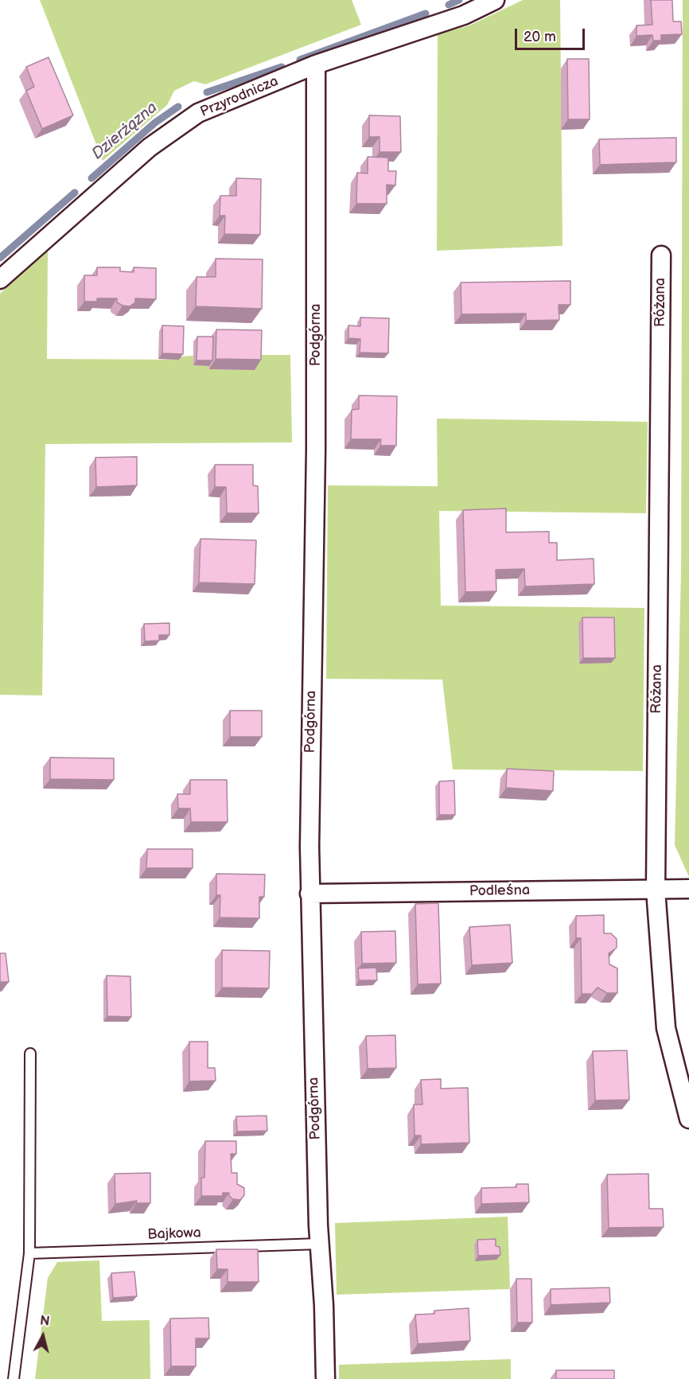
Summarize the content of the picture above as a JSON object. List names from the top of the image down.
{
  "streets": {
    "street": [
      "Przyrodnicza",
      "Różana",
      "Podgórna",
      "Podleśna"
    ],
    "lane": ["Bajkowa"]
  },
  "crossings": [
    ["Przyrodnicza", "Podgórna"],
    ["Różana", "Podleśna"],
    ["Podgórna", "Podleśna"],
    ["Podgórna", "Bajkowa"]
  ],
  "water": ["Dzierżązna"],
  "scale_bar": "20 m",
  "north": "top"
}
